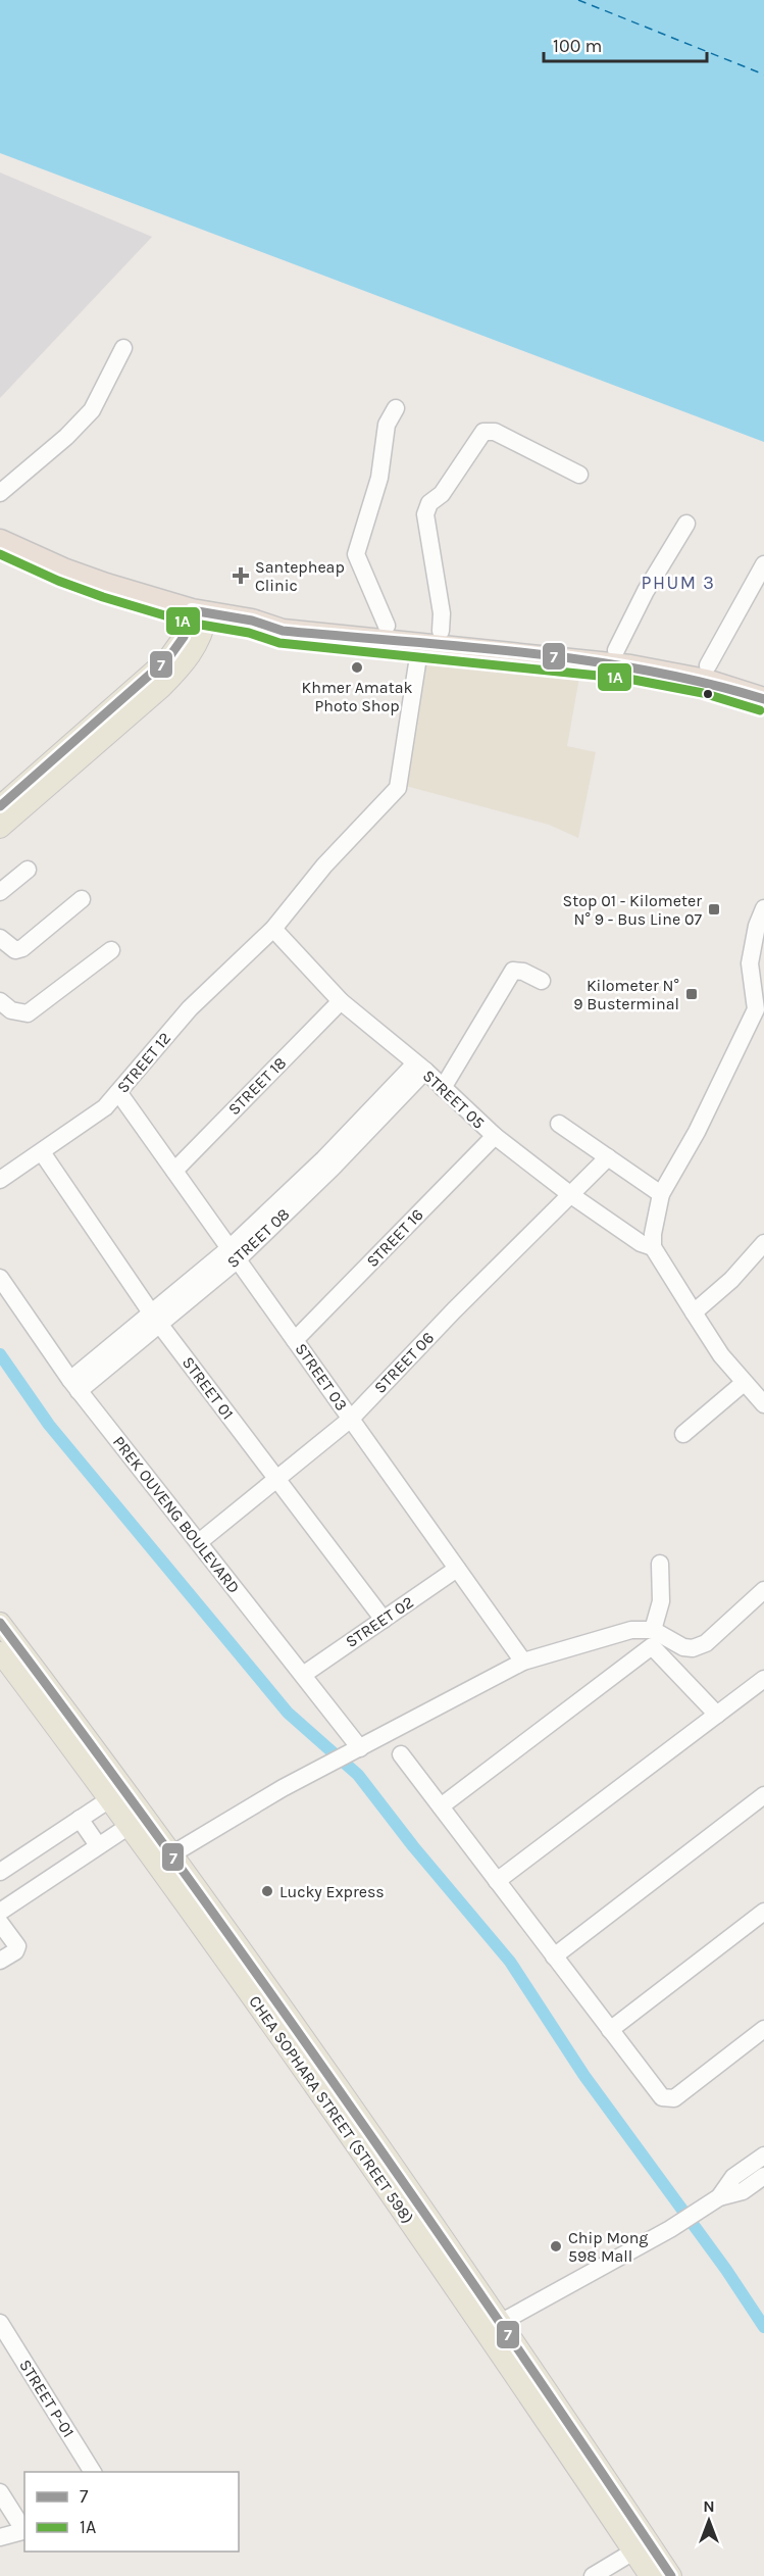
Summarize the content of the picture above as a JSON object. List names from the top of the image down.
{
  "streets": {
    "main road": ["CHEA SOPHARA STREET (STREET 598)"],
    "street": [
      "STREET 12",
      "STREET 18",
      "STREET 05",
      "STREET 16",
      "STREET 06",
      "STREET 03",
      "STREET 01",
      "PREK OUVENG BOULEVARD",
      "STREET 02",
      "STREET P-01"
    ]
  },
  "crossings": [
    ["STREET 12", "STREET 05"],
    ["STREET 12", "STREET 03"],
    ["STREET 12", "STREET 01"],
    ["STREET 18", "STREET 05"],
    ["STREET 18", "STREET 03"],
    ["STREET 05", "STREET 16"],
    ["STREET 05", "STREET 06"],
    ["STREET 16", "STREET 03"],
    ["STREET 06", "STREET 03"],
    ["STREET 06", "STREET 01"],
    ["STREET 06", "PREK OUVENG BOULEVARD"],
    ["STREET 03", "STREET 02"],
    ["STREET 01", "STREET 02"],
    ["PREK OUVENG BOULEVARD", "STREET 02"]
  ],
  "districts": ["PHUM 3"],
  "places": {
    "health": ["Santepheap Clinic"],
    "other": ["Khmer Amatak Photo Shop", "Lucky Express", "Chip Mong 598 Mall"],
    "transit": ["Stop 01 - Kilometer N° 9 - Bus Line 07", "Kilometer N° 9 Busterminal"]
  },
  "lines": ["transit line 1A", "transit line 7"],
  "legend": ["7", "1A"],
  "scale_bar": "100 m",
  "north": "top"
}
